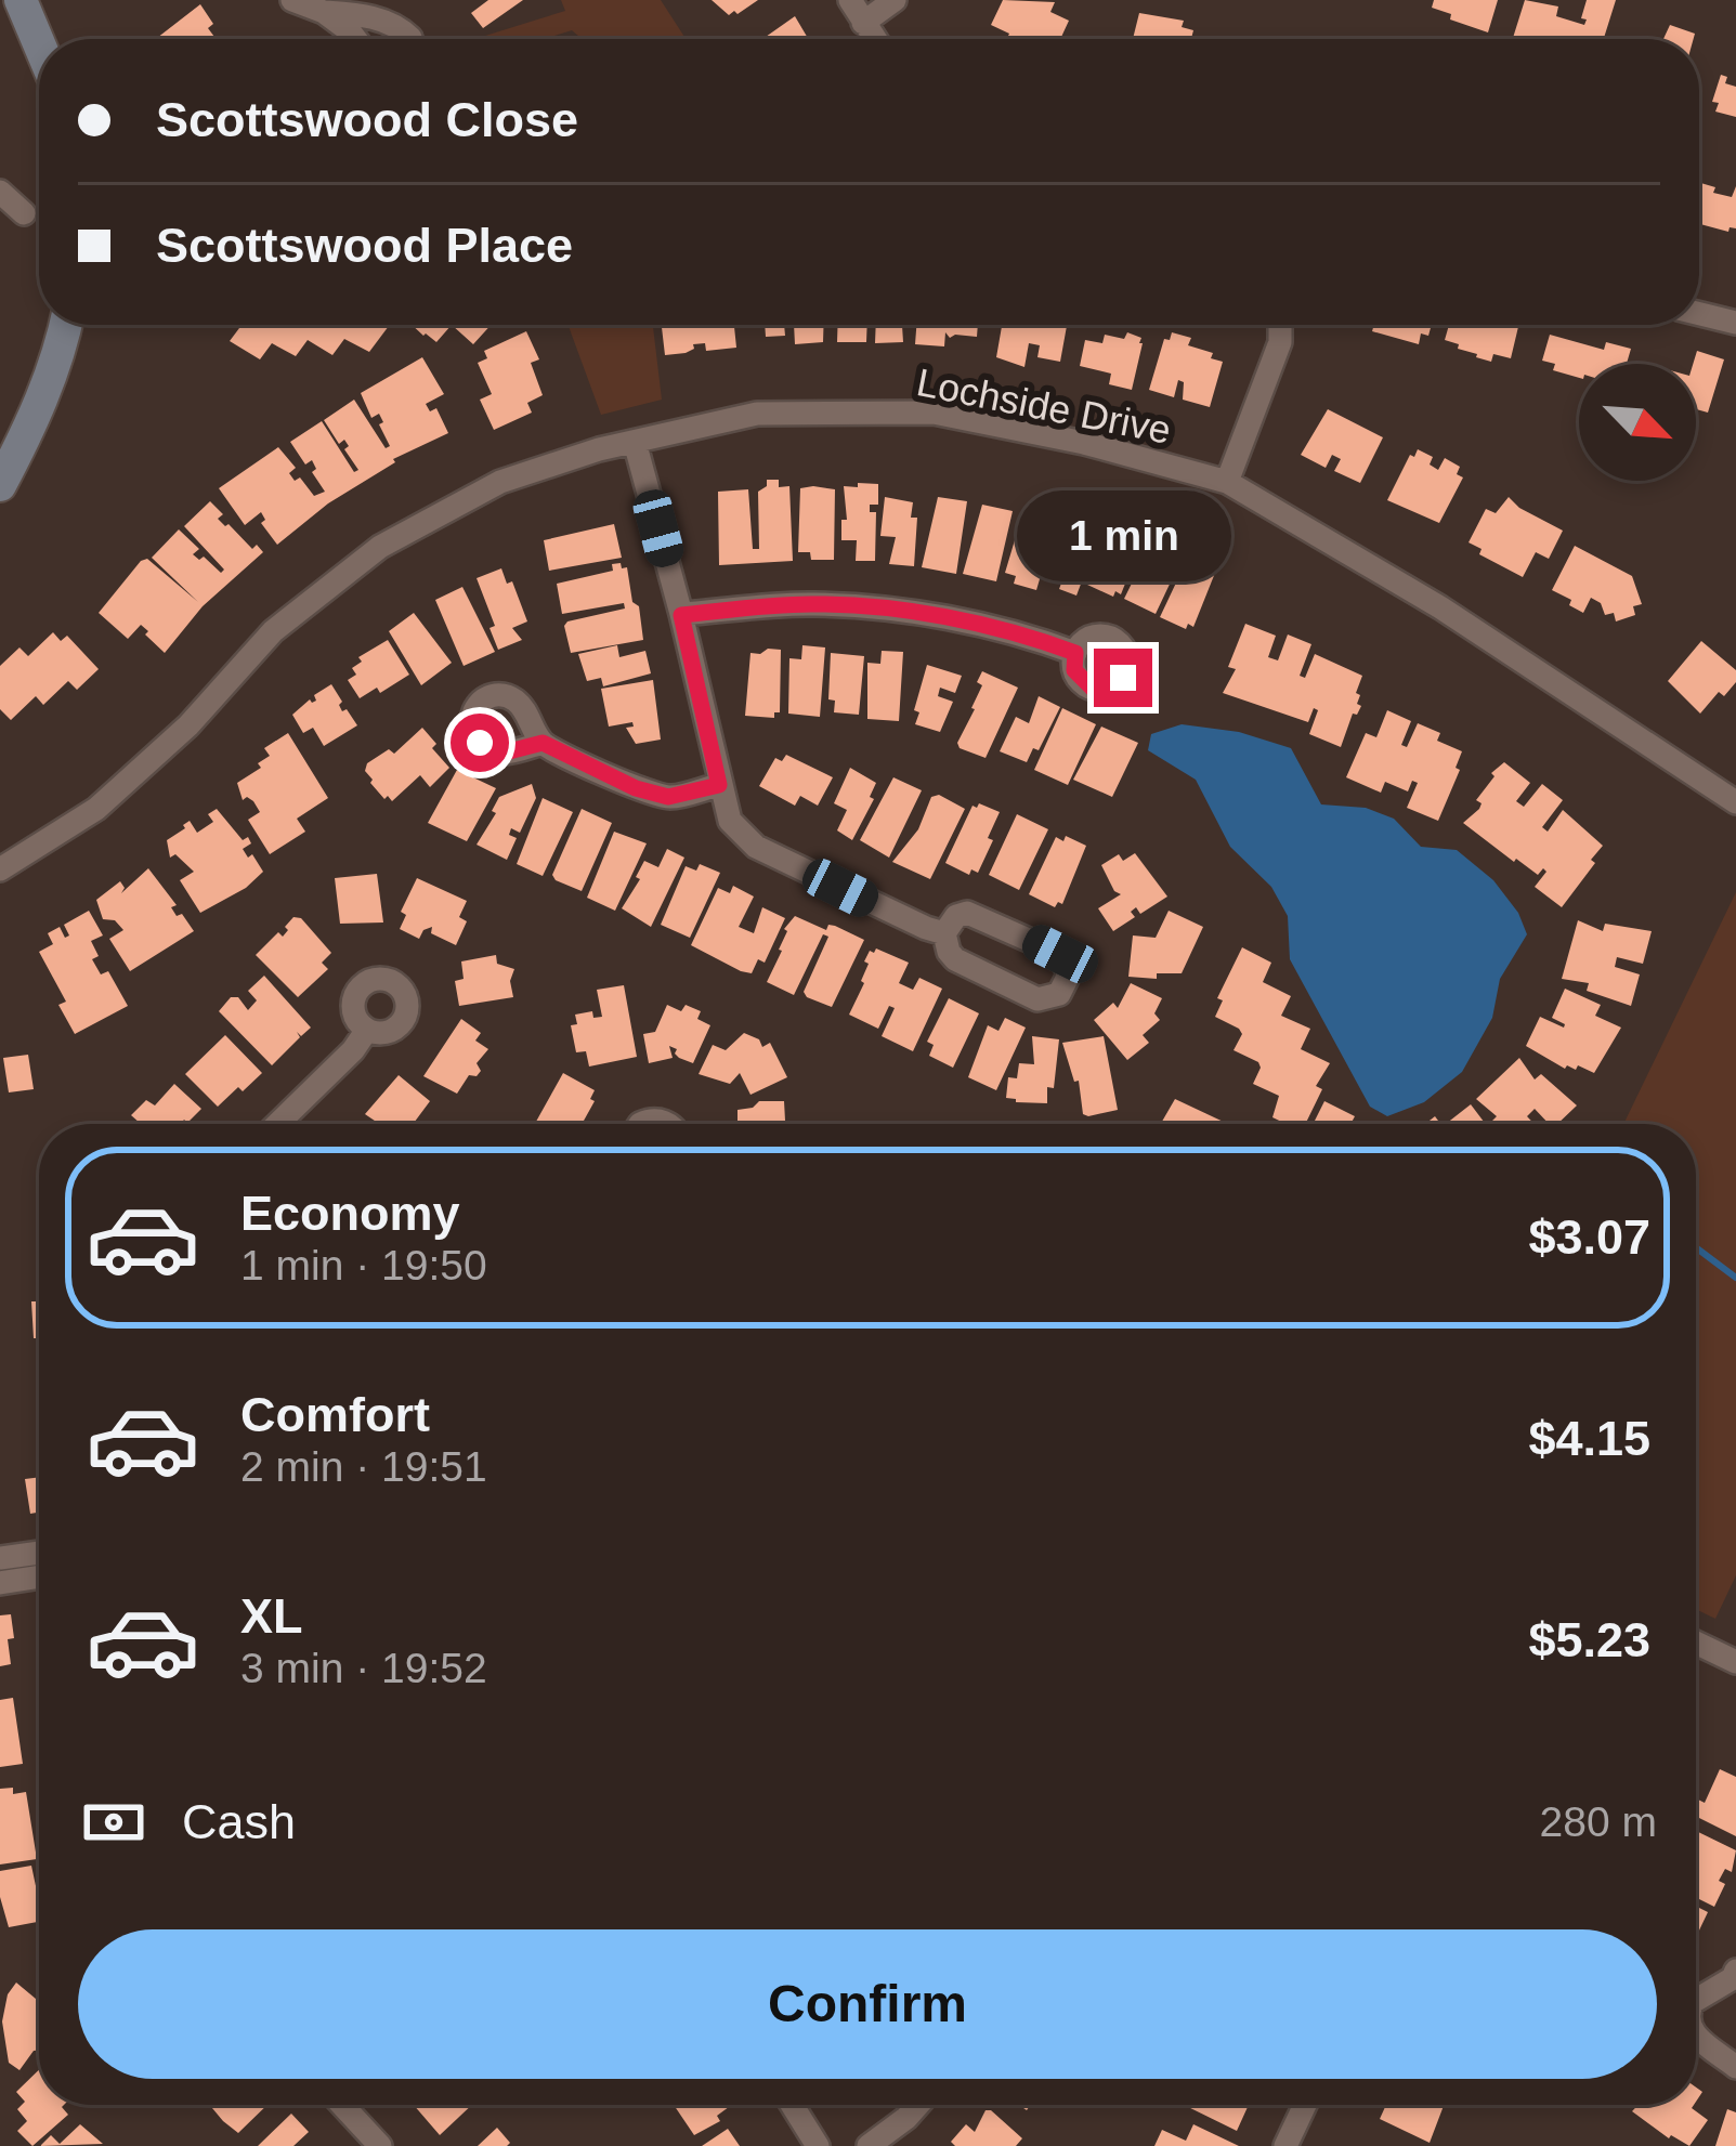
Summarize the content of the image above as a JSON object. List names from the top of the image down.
{
  "streets": {
    "street": ["Lochside Drive"]
  },
  "north": "bottom right",
  "page": {
    "banner": ["Scottswood Close", "Scottswood Place"],
    "bubble": "1 min",
    "list": [
      {
        "name": "Economy",
        "note": "1 min · 19:50",
        "value": "$3.07"
      },
      {
        "name": "Comfort",
        "note": "2 min · 19:51",
        "value": "$4.15"
      },
      {
        "name": "XL",
        "note": "3 min · 19:52",
        "value": "$5.23"
      }
    ],
    "pay": ["Cash", "280 m"],
    "buttons": "Confirm"
  }
}
